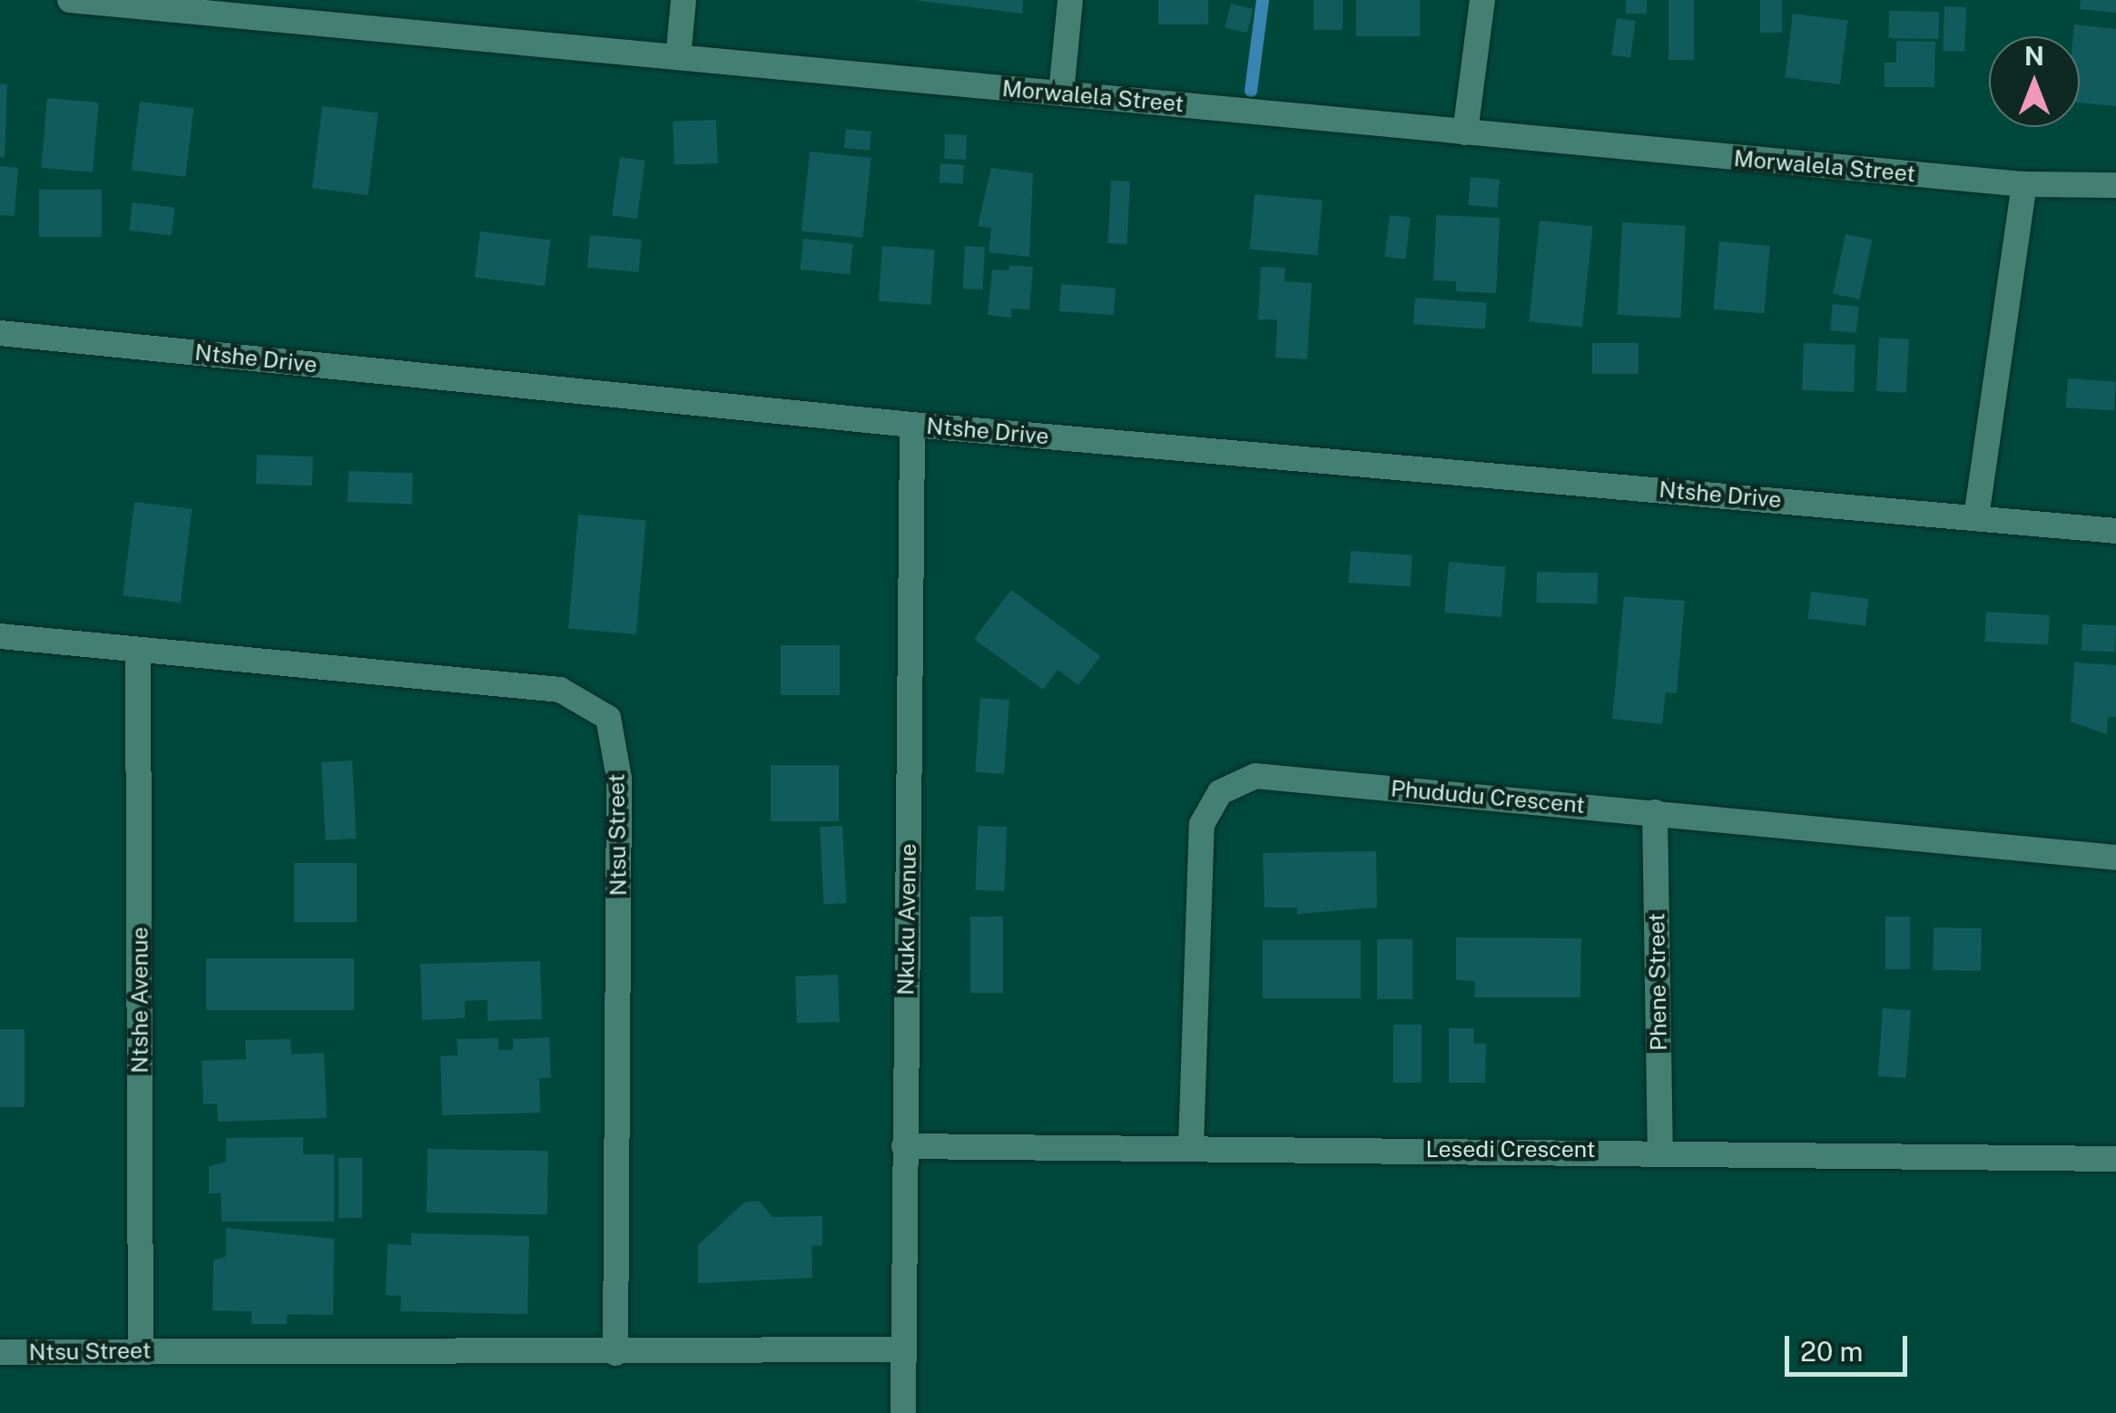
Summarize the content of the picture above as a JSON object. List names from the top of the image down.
{
  "streets": {
    "street": [
      "Morwalela Street",
      "Ntshe Drive",
      "Phududu Crescent",
      "Ntsu Street",
      "Nkuku Avenue",
      "Phene Street",
      "Ntshe Avenue",
      "Lesedi Crescent"
    ]
  },
  "crossings": [
    ["Ntshe Drive", "Nkuku Avenue"],
    ["Phududu Crescent", "Phene Street"],
    ["Phududu Crescent", "Lesedi Crescent"],
    ["Ntsu Street", "Nkuku Avenue"],
    ["Ntsu Street", "Ntshe Avenue"],
    ["Nkuku Avenue", "Lesedi Crescent"],
    ["Phene Street", "Lesedi Crescent"]
  ],
  "scale_bar": "20 m",
  "north": "top"
}
